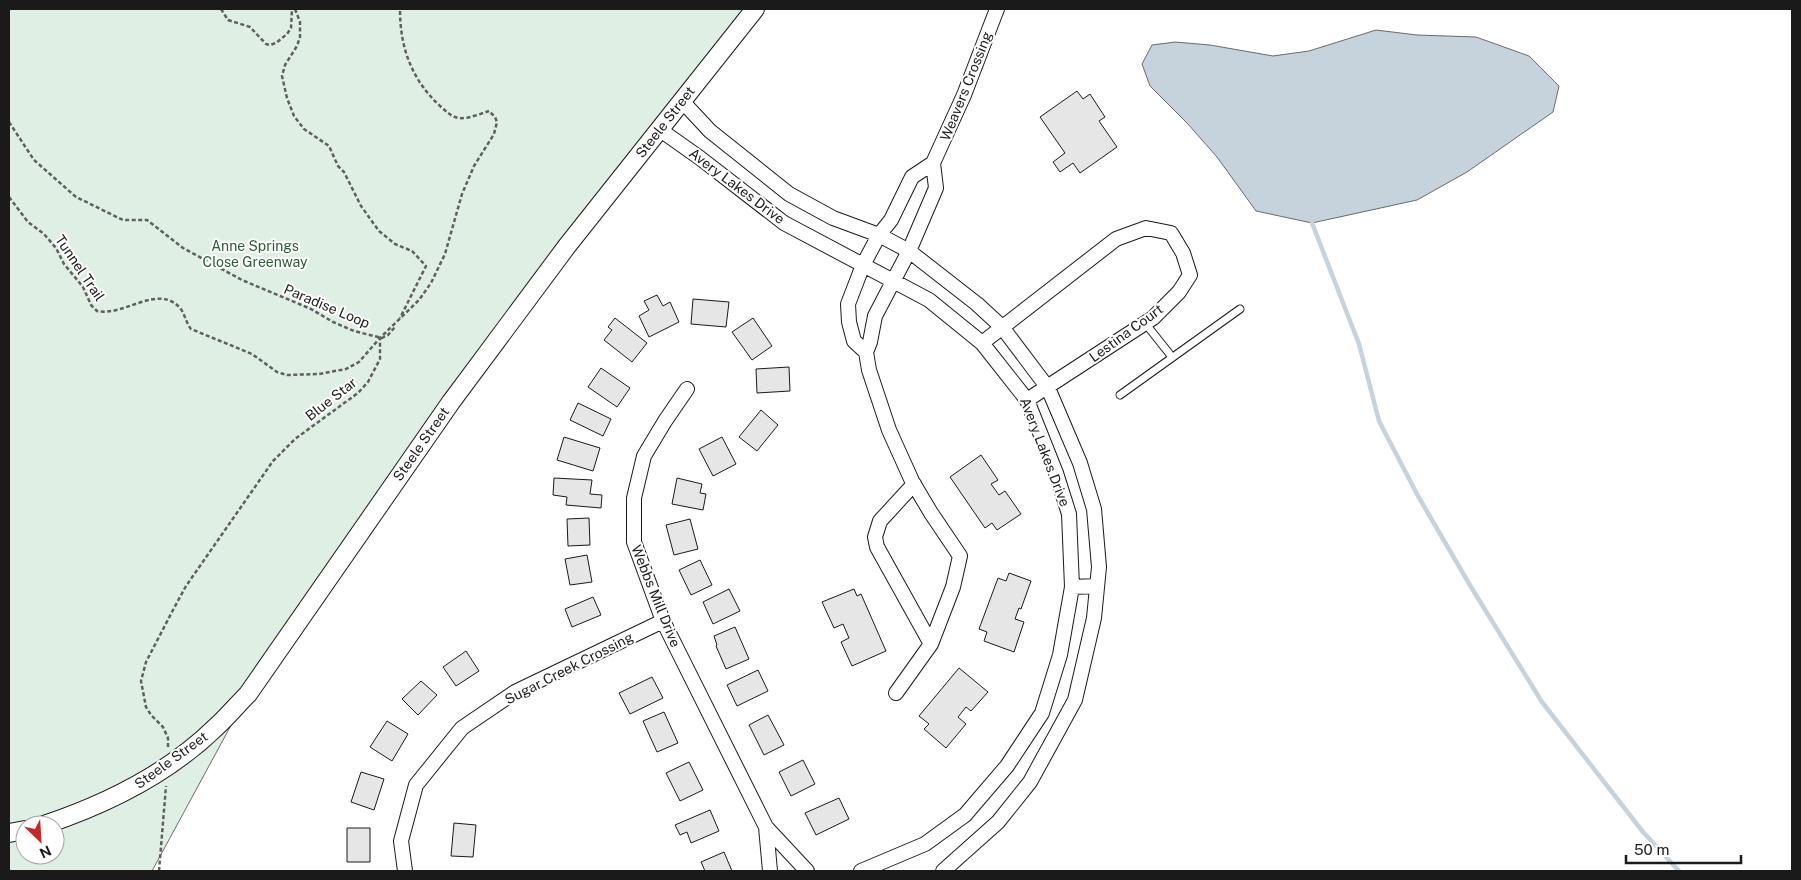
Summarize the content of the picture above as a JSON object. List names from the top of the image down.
{
  "streets": {
    "street": [
      "Weavers Crossing",
      "Steele Street",
      "Avery Lakes Drive",
      "Lestina Court",
      "Webbs Mill Drive",
      "Sugar Creek Crossing"
    ],
    "path": ["Tunnel Trail", "Paradise Loop", "Blue Star"]
  },
  "crossings": [
    ["Weavers Crossing", "Avery Lakes Drive"],
    ["Steele Street", "Avery Lakes Drive"],
    ["Avery Lakes Drive", "Lestina Court"],
    ["Tunnel Trail", "Paradise Loop"],
    ["Tunnel Trail", "Blue Star"],
    ["Paradise Loop", "Blue Star"],
    ["Webbs Mill Drive", "Sugar Creek Crossing"]
  ],
  "parks": ["Anne Springs Close Greenway"],
  "scale_bar": "50 m",
  "north": "bottom right"
}
